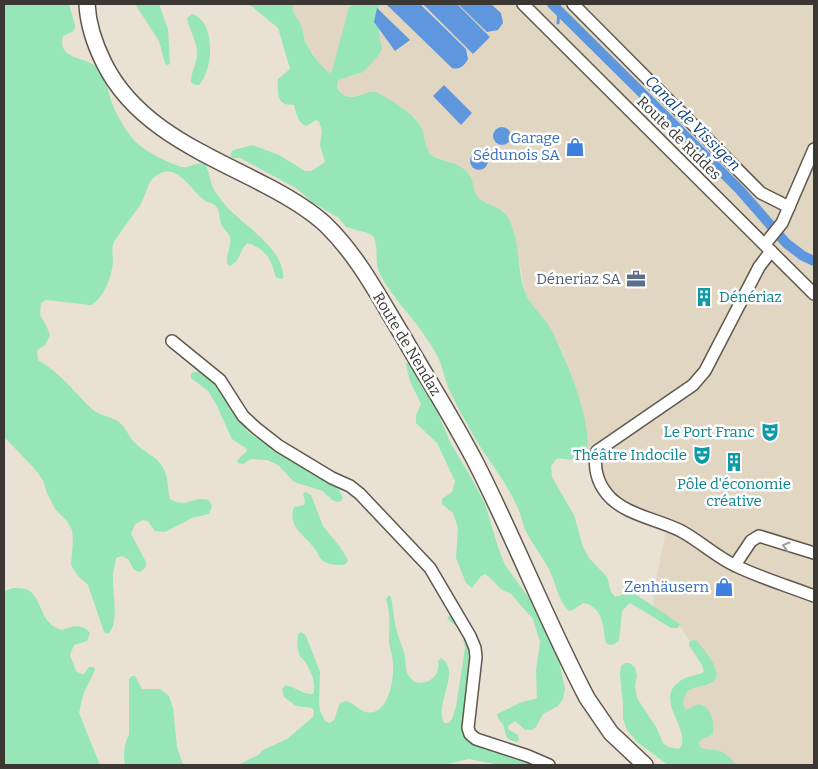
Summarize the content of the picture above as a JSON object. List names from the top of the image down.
{
  "streets": {
    "main road": ["Route de Nendaz"],
    "street": ["Route de Riddes"]
  },
  "water": ["Canal de Vissigen"],
  "places": {
    "shop": ["Garage Sédunois SA", "Zenhäusern"],
    "office": ["Déneriaz SA"],
    "building": ["Dénériaz", "Pôle d'économie créative"],
    "theatre": ["Le Port Franc", "Théâtre Indocile"]
  }
}
